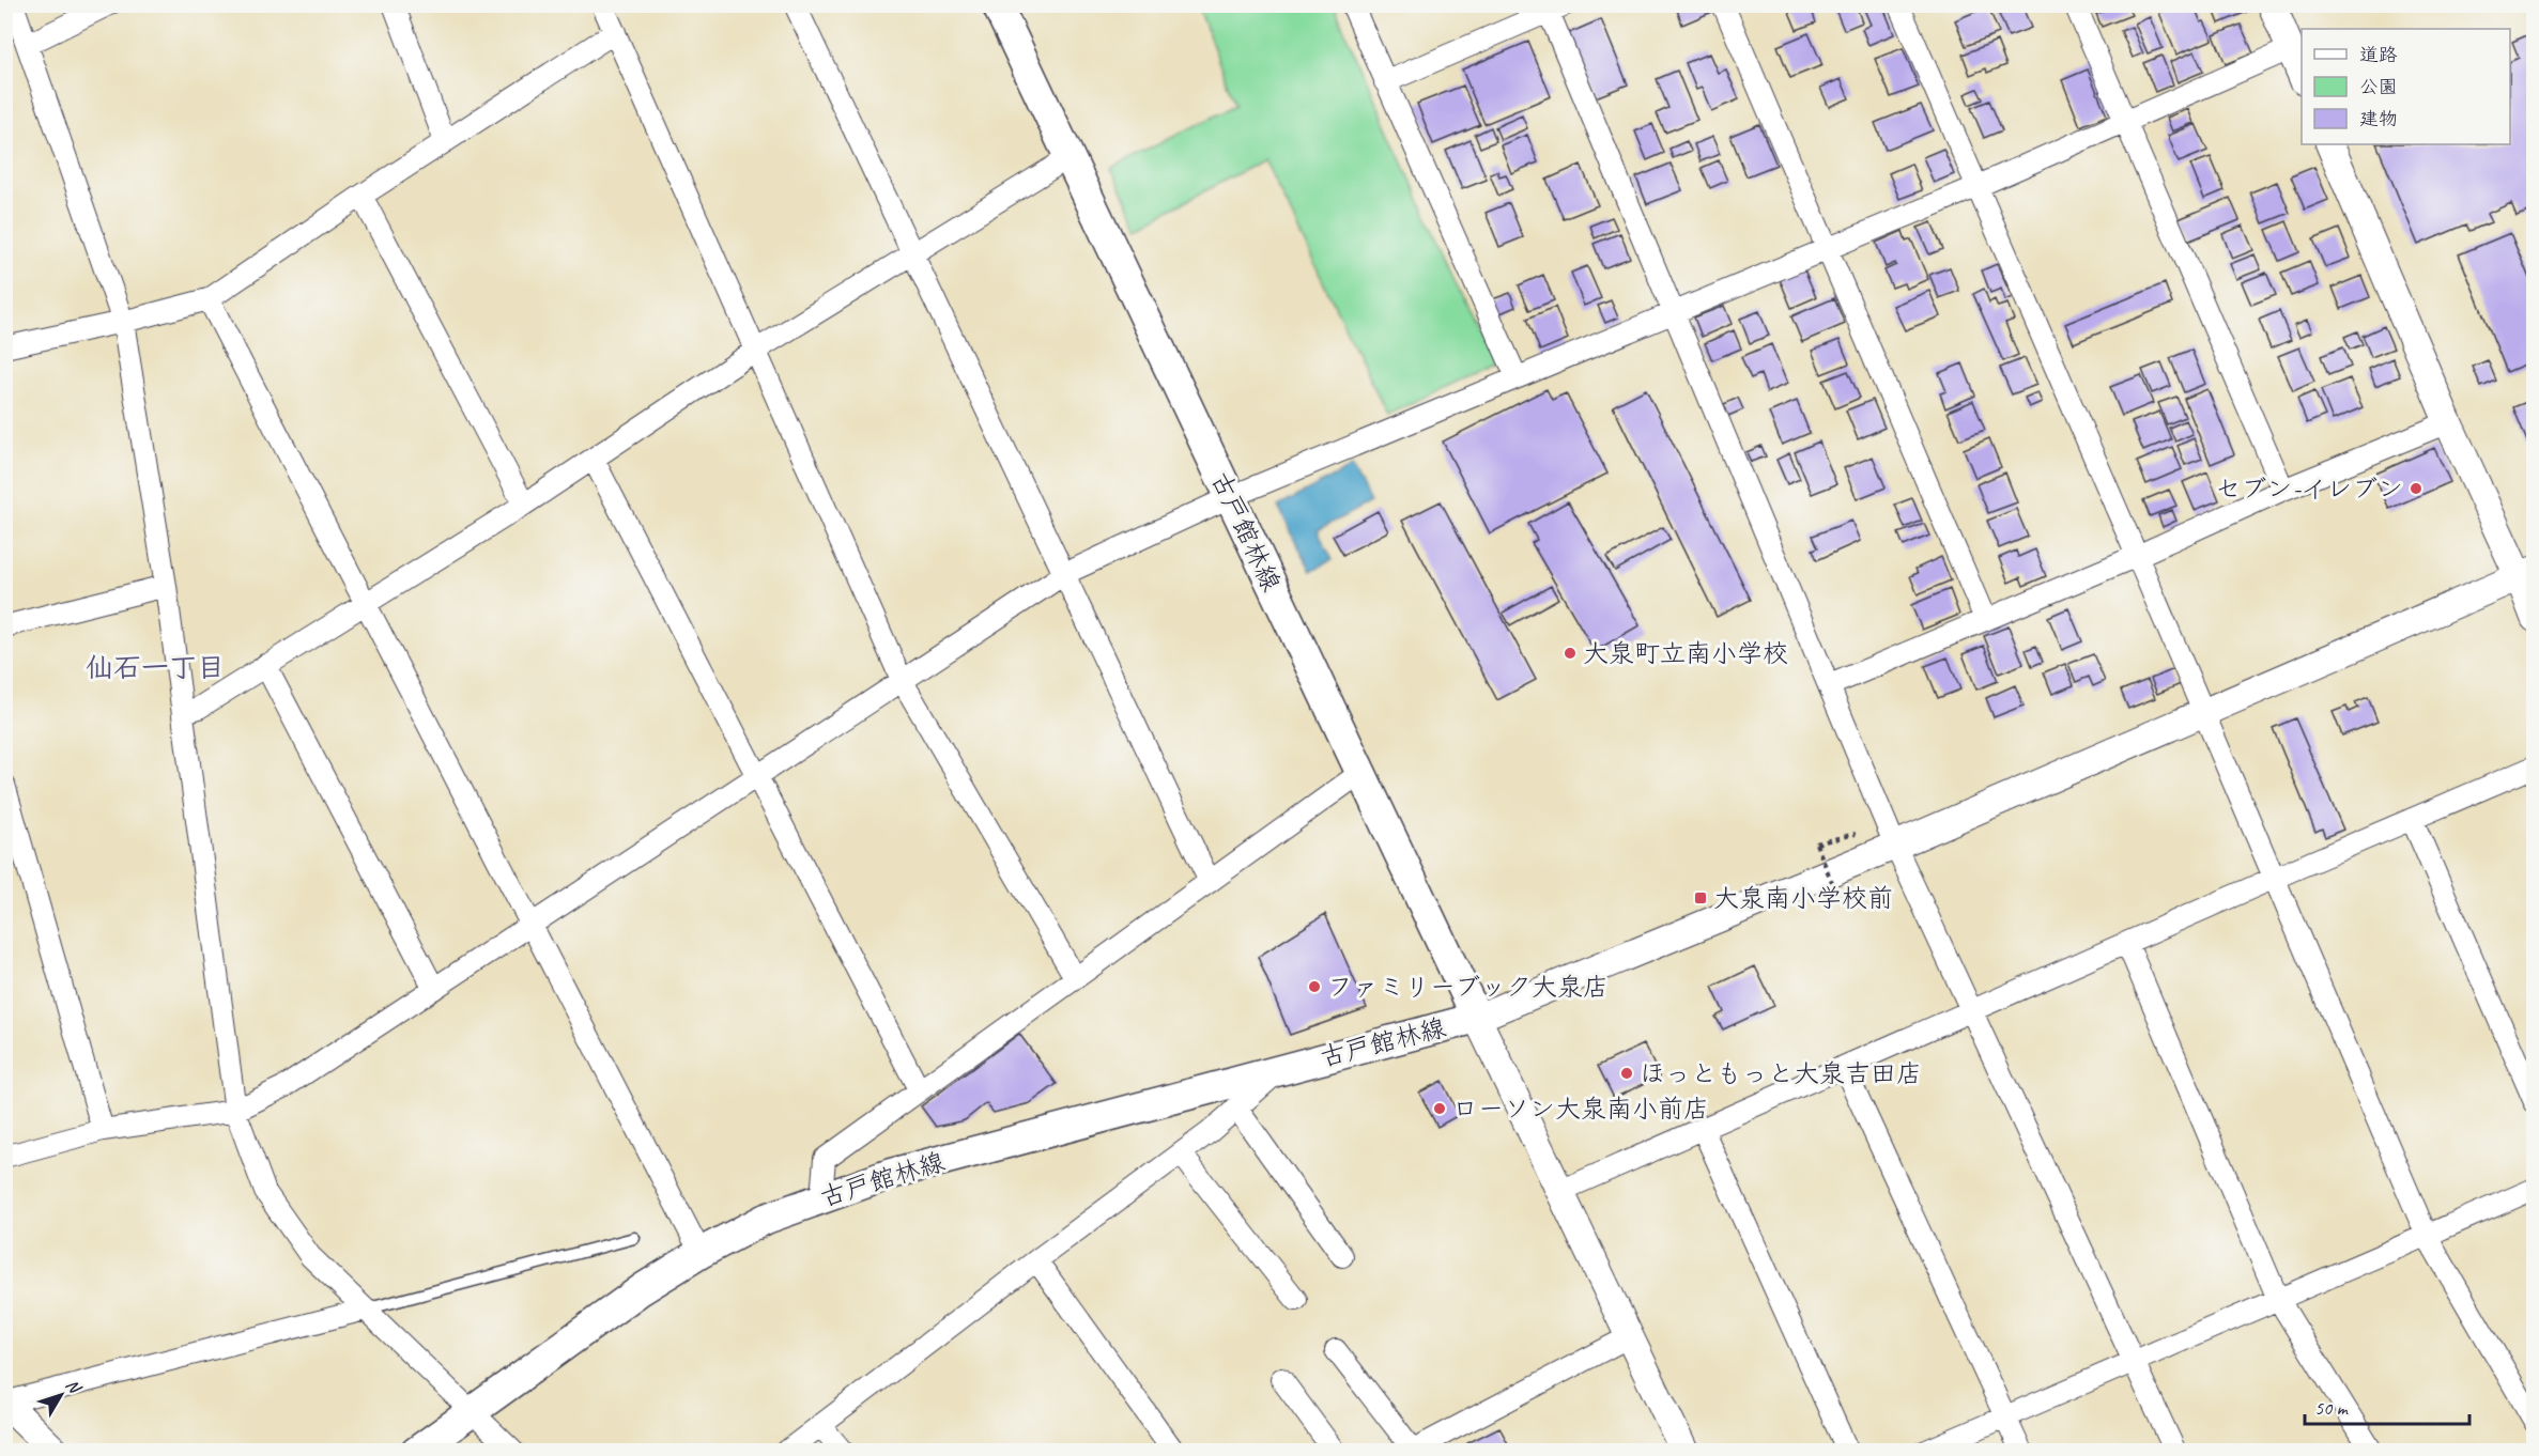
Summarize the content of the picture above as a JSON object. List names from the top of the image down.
{
  "streets": {
    "main road": ["古戸館林線"]
  },
  "districts": ["仙石一丁目"],
  "places": {
    "other": [
      "セブン-イレブン",
      "大泉町立南小学校",
      "ファミリーブック大泉店",
      "ほっともっと大泉吉田店",
      "ローソン大泉南小前店"
    ],
    "transit": ["大泉南小学校前"]
  },
  "legend": ["道路", "公園", "建物"],
  "scale_bar": "50 m",
  "north": "top right"
}
